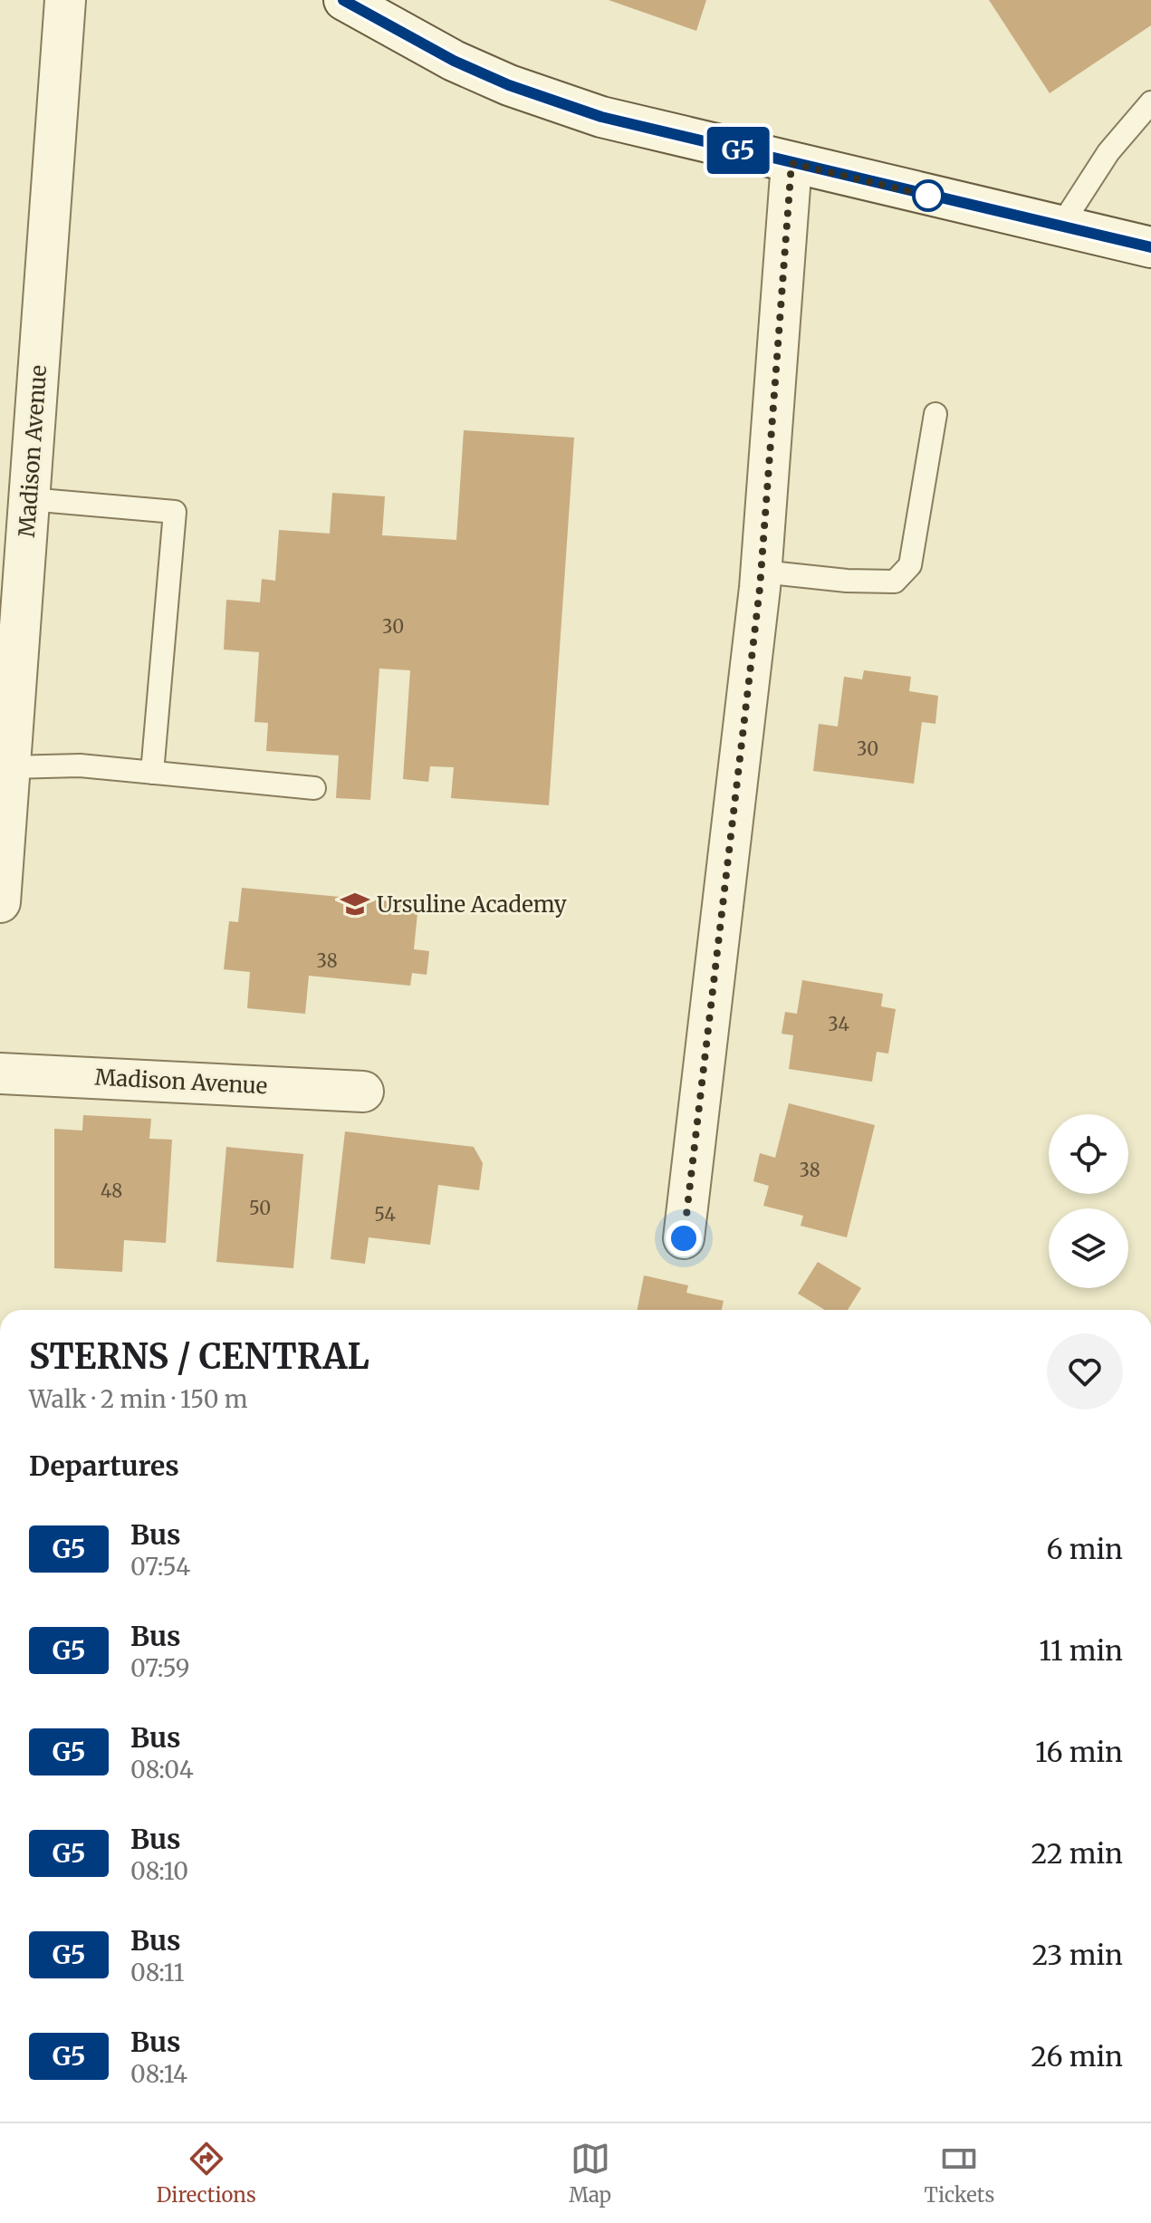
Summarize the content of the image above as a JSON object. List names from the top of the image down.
{
  "streets": {
    "street": ["Madison Avenue"]
  },
  "places": {
    "school or university": ["Ursuline Academy"]
  },
  "lines": ["bus line G5"],
  "house_numbers": [
    "30",
    "30",
    "38",
    "34",
    "38",
    "48",
    "50",
    "54"
  ],
  "page": {
    "on_map": "G5",
    "heading": [
      ["STERNS / CENTRAL", "Walk · 2 min · 150 m"],
      "Departures"
    ],
    "list": [
      {
        "mark": "G5",
        "name": "Bus",
        "note": "07:54",
        "value": "6 min"
      },
      {
        "mark": "G5",
        "name": "Bus",
        "note": "07:59",
        "value": "11 min"
      },
      {
        "mark": "G5",
        "name": "Bus",
        "note": "08:04",
        "value": "16 min"
      },
      {
        "mark": "G5",
        "name": "Bus",
        "note": "08:10",
        "value": "22 min"
      },
      {
        "mark": "G5",
        "name": "Bus",
        "note": "08:11",
        "value": "23 min"
      },
      {
        "mark": "G5",
        "name": "Bus",
        "note": "08:14",
        "value": "26 min"
      }
    ],
    "tabs": ["Directions", "Map", "Tickets"]
  }
}
